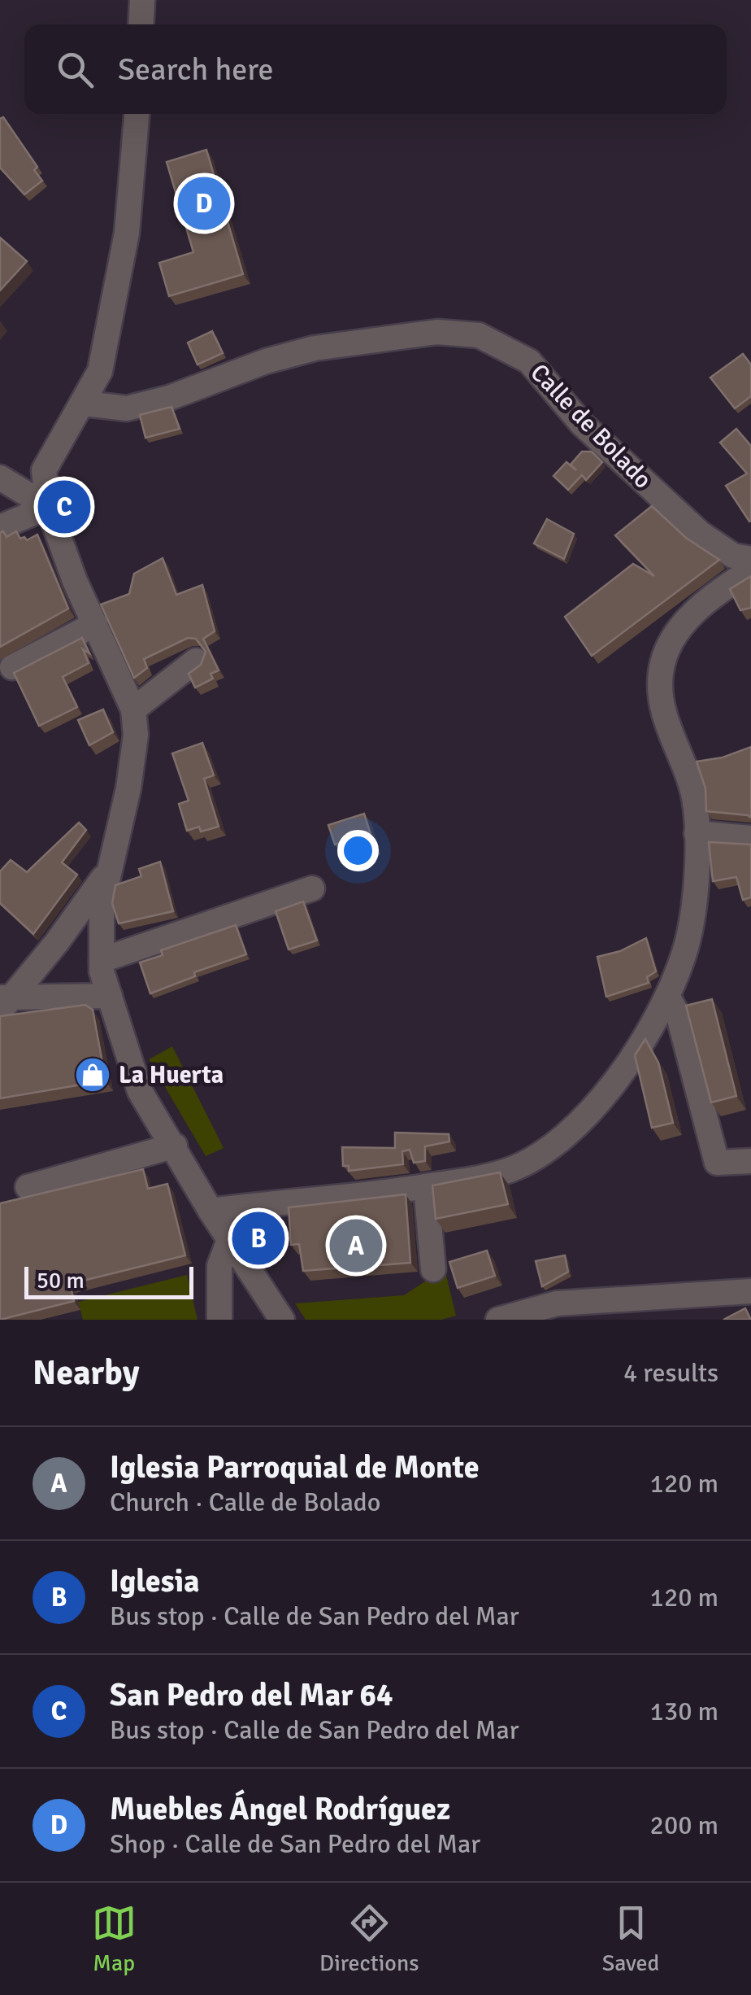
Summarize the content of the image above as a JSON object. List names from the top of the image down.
{
  "streets": {
    "street": ["Calle de Bolado"]
  },
  "places": {
    "shop": ["La Huerta"]
  },
  "scale_bar": "50 m",
  "page": {
    "search": "Search here",
    "pins": [
      "D",
      "C",
      "B",
      "A"
    ],
    "scale": "50 m",
    "heading": ["Nearby", "4 results"],
    "list": [
      {
        "mark": "A",
        "name": "Iglesia Parroquial de Monte",
        "note": "Church · Calle de Bolado",
        "value": "120 m"
      },
      {
        "mark": "B",
        "name": "Iglesia",
        "note": "Bus stop · Calle de San Pedro del Mar",
        "value": "120 m"
      },
      {
        "mark": "C",
        "name": "San Pedro del Mar 64",
        "note": "Bus stop · Calle de San Pedro del Mar",
        "value": "130 m"
      },
      {
        "mark": "D",
        "name": "Muebles Ángel Rodríguez",
        "note": "Shop · Calle de San Pedro del Mar",
        "value": "200 m"
      }
    ],
    "nav": ["Map", "Directions", "Saved"]
  }
}
